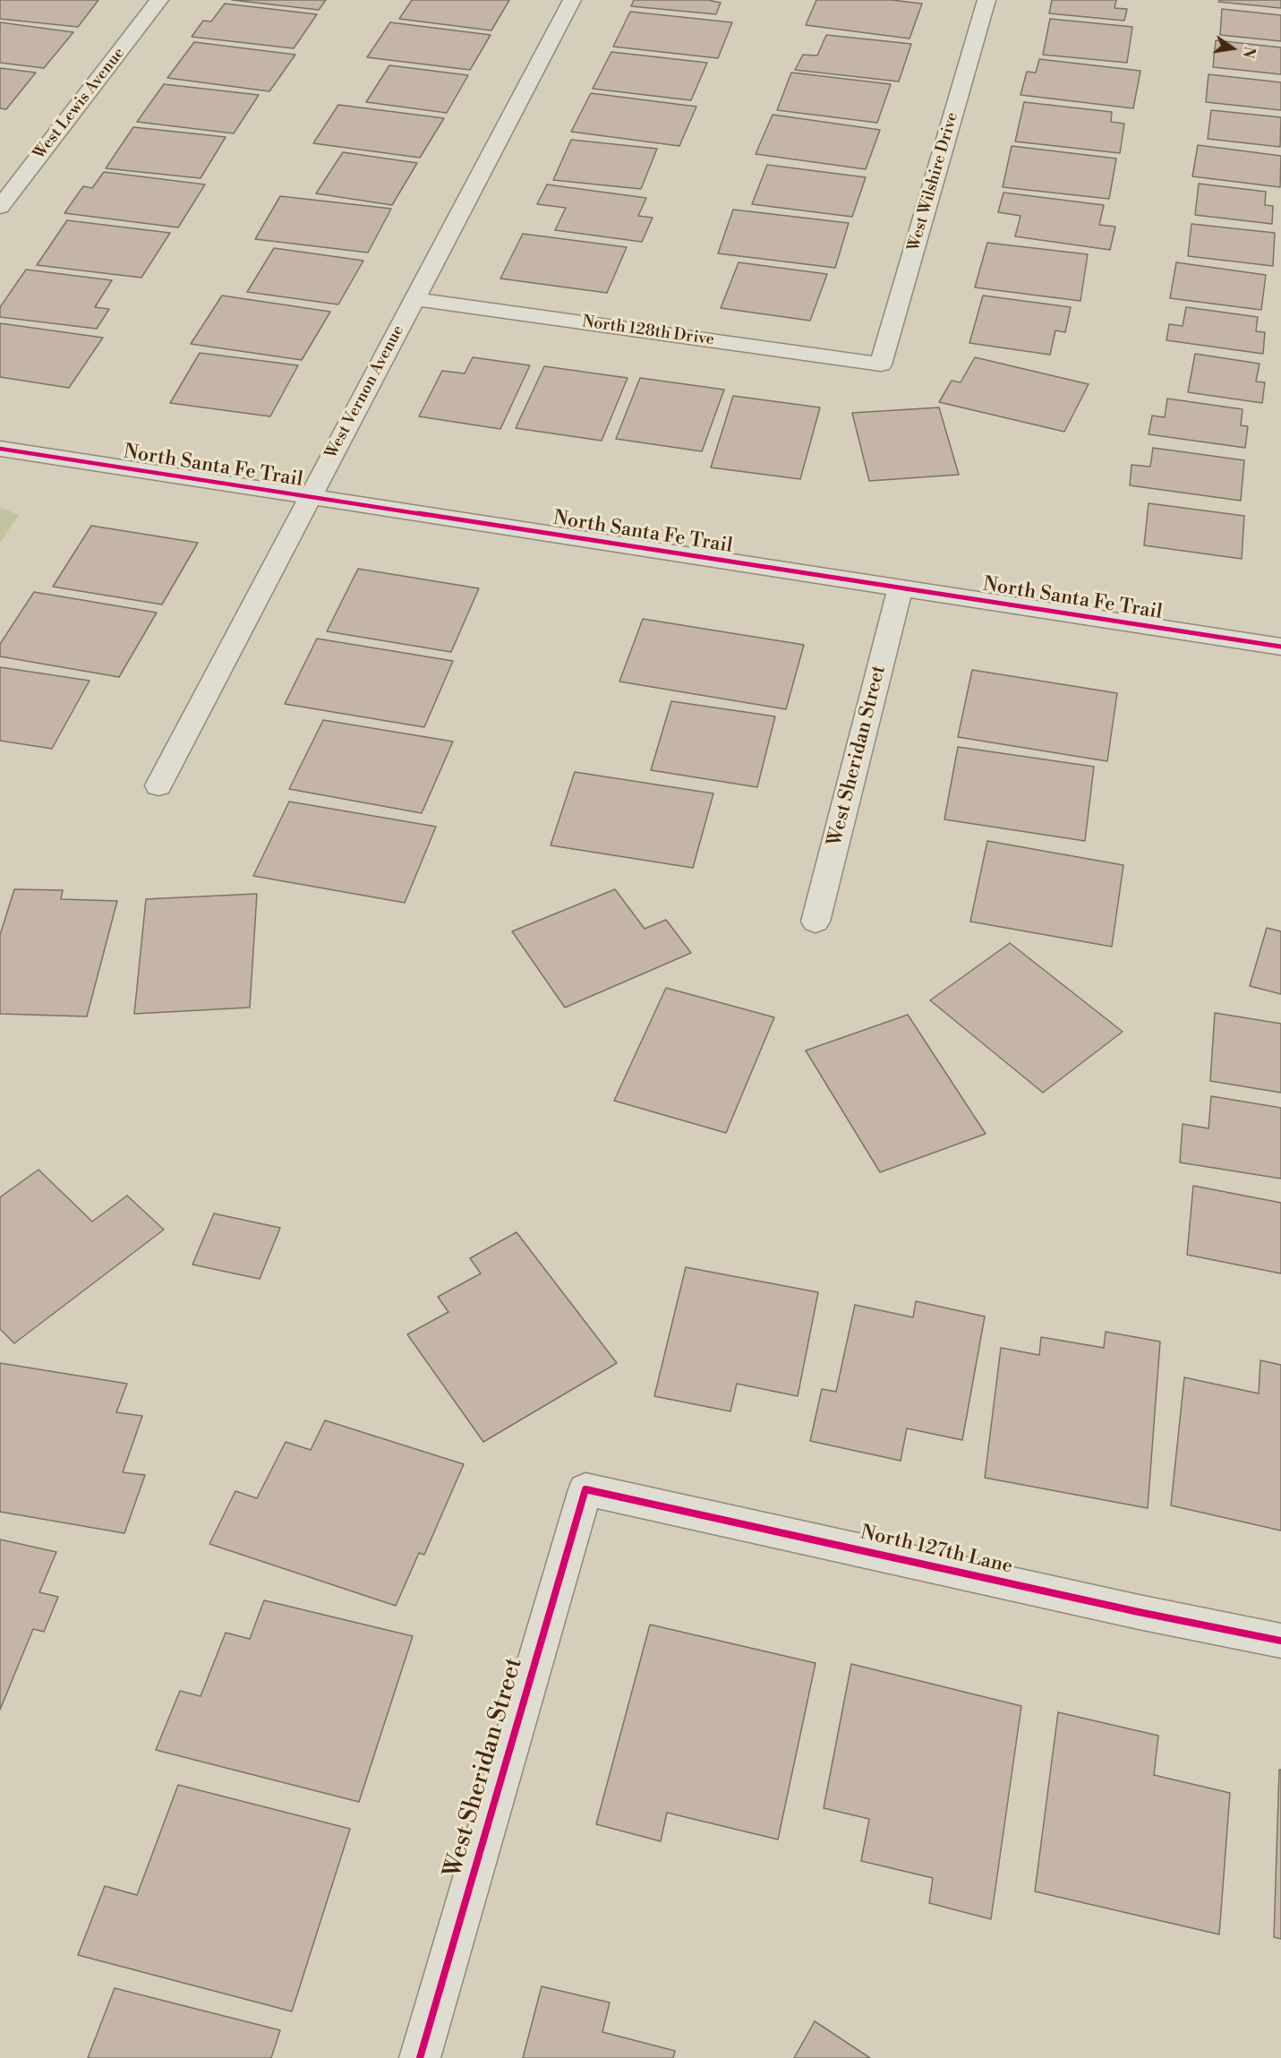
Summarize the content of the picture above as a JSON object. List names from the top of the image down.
{
  "streets": {
    "street": [
      "West Lewis Avenue",
      "West Wilshire Drive",
      "North 128th Drive",
      "West Vernon Avenue",
      "North Santa Fe Trail",
      "West Sheridan Street",
      "North 127th Lane"
    ]
  },
  "crossings": [
    ["West Wilshire Drive", "North 128th Drive"],
    ["North 128th Drive", "West Vernon Avenue"],
    ["West Vernon Avenue", "North Santa Fe Trail"],
    ["North Santa Fe Trail", "West Sheridan Street"],
    ["West Sheridan Street", "North 127th Lane"]
  ],
  "north": "right"
}
